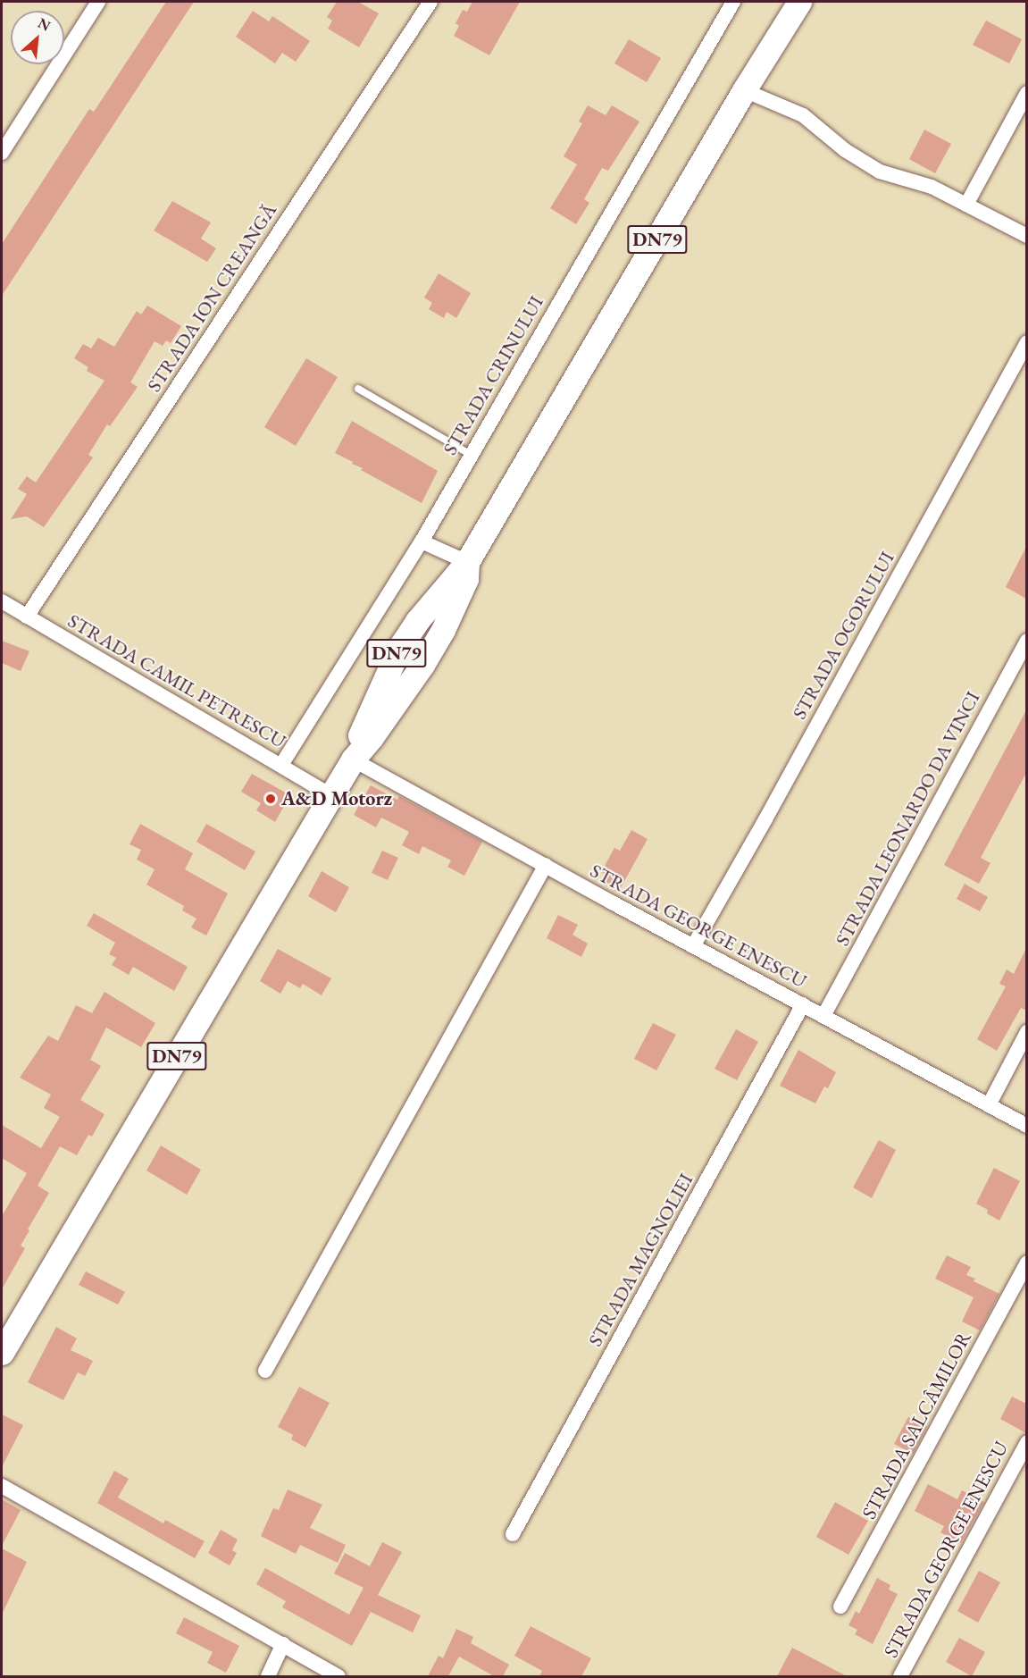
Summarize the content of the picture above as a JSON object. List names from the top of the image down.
{
  "streets": {
    "highway": ["DN79"],
    "street": [
      "STRADA ION CREANGĂ",
      "STRADA CRINULUI",
      "STRADA OGORULUI",
      "STRADA CAMIL PETRESCU",
      "STRADA LEONARDO DA VINCI",
      "STRADA GEORGE ENESCU",
      "STRADA MAGNOLIEI",
      "STRADA SALCÂMILOR"
    ]
  },
  "crossings": [
    ["DN79", "STRADA CAMIL PETRESCU"],
    ["DN79", "STRADA GEORGE ENESCU"],
    ["STRADA ION CREANGĂ", "STRADA CAMIL PETRESCU"],
    ["STRADA CRINULUI", "STRADA CAMIL PETRESCU"],
    ["STRADA OGORULUI", "STRADA GEORGE ENESCU"],
    ["STRADA LEONARDO DA VINCI", "STRADA GEORGE ENESCU"],
    ["STRADA GEORGE ENESCU", "STRADA MAGNOLIEI"]
  ],
  "places": ["A&D Motorz"],
  "north": "top right"
}
